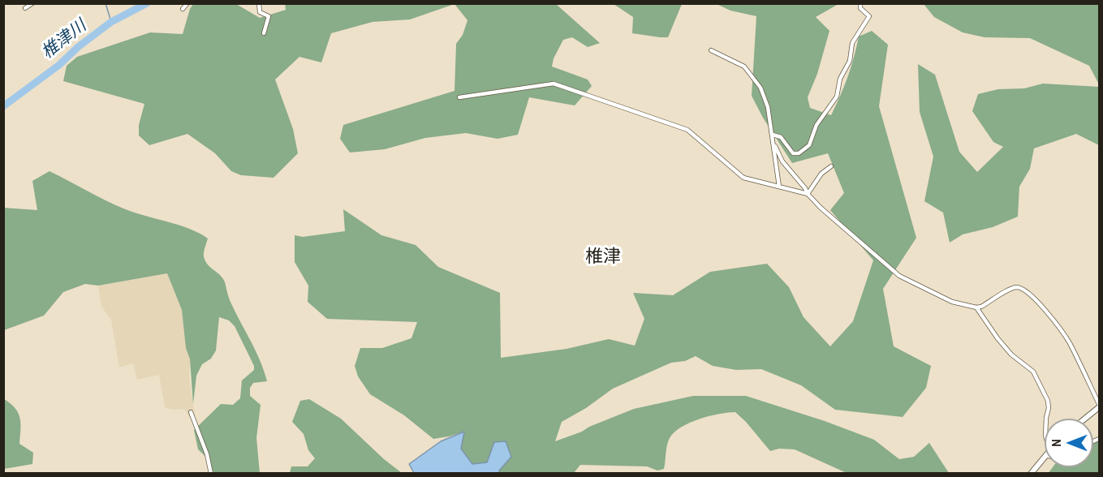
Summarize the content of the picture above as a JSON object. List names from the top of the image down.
{
  "districts": ["椎津"],
  "water": ["椎津川"],
  "north": "left"
}
